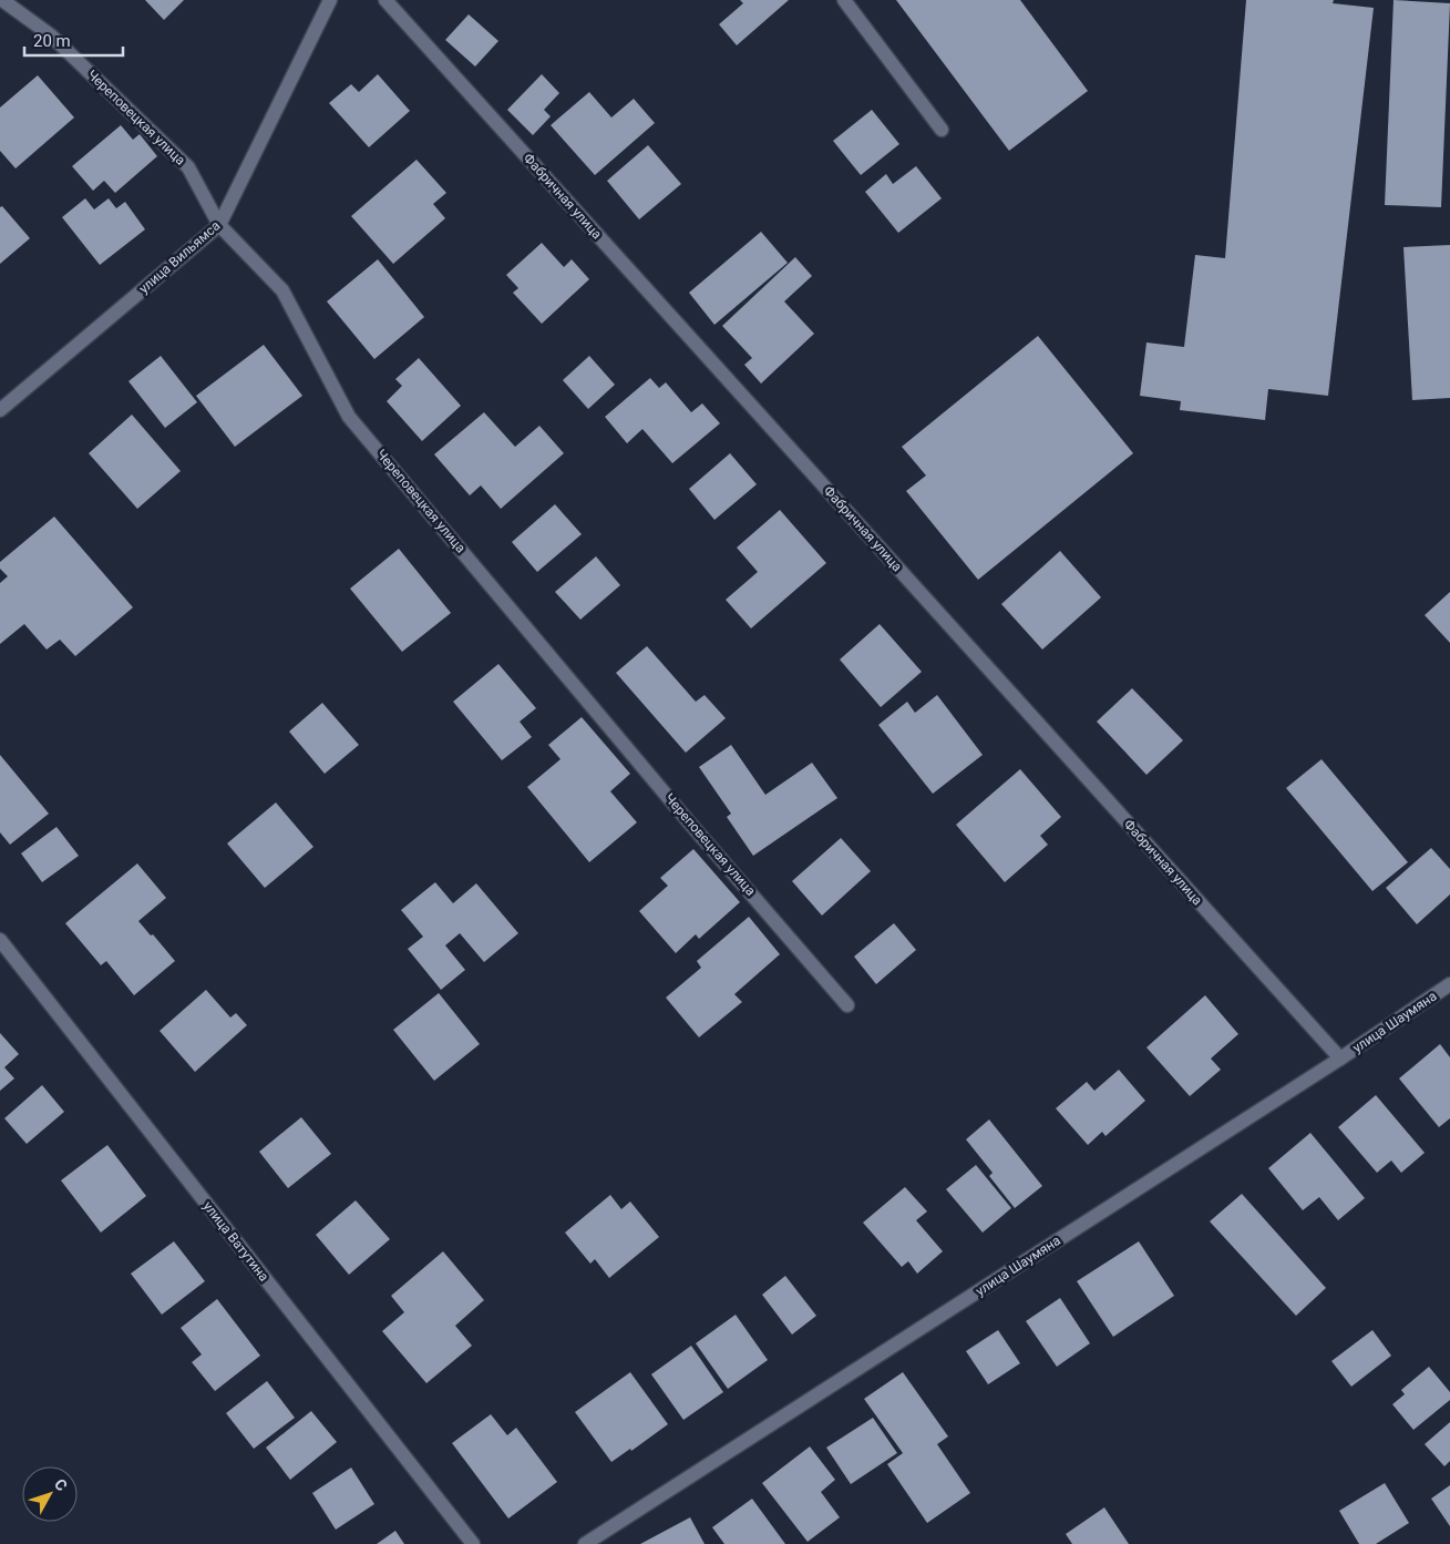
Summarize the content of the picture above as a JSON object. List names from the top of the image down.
{
  "streets": {
    "street": [
      "Череповецкая улица",
      "Фабричная улица",
      "улица Вильямса",
      "улица Шаумяна",
      "улица Ватутина"
    ]
  },
  "crossings": [
    ["Череповецкая улица", "улица Вильямса"],
    ["Фабричная улица", "улица Шаумяна"]
  ],
  "scale_bar": "20 m",
  "north": "top right"
}
